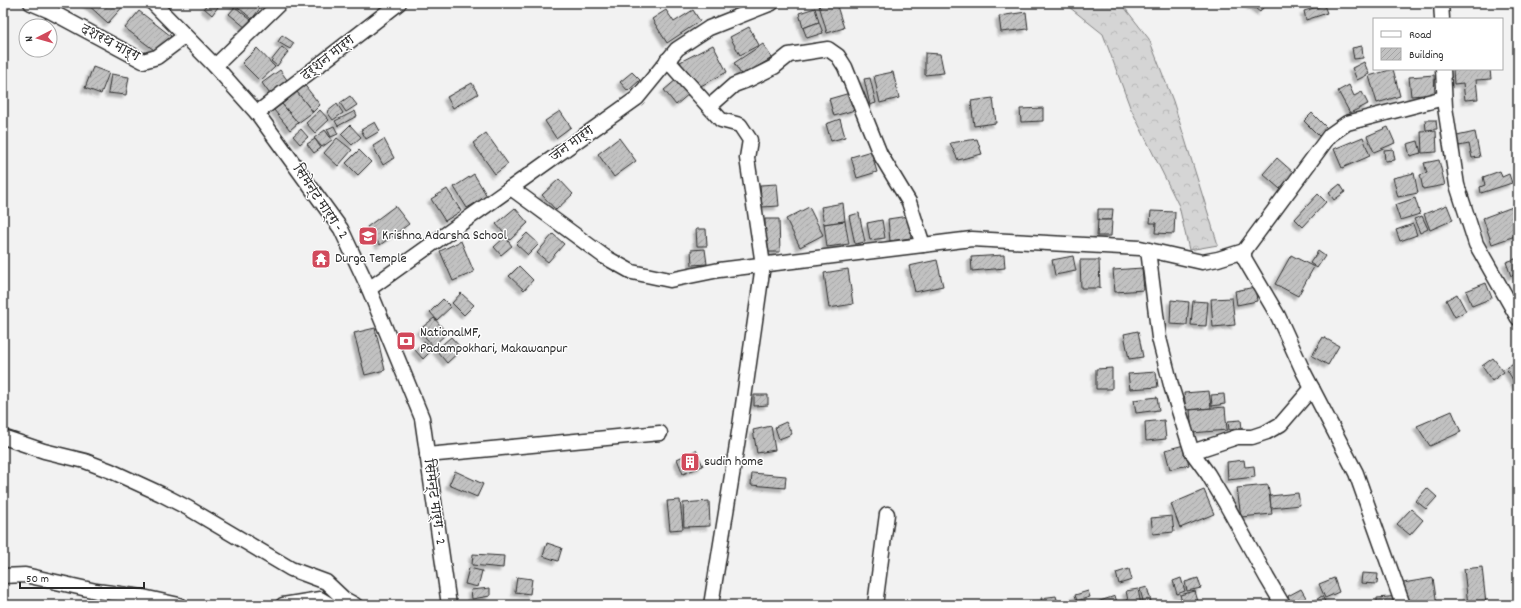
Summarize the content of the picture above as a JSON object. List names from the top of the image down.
{
  "streets": {
    "street": [
      "दशरथ मार्ग",
      "दर्शन मार्ग",
      "जन मार्ग",
      "सिमेन्ट मार्ग - 2"
    ]
  },
  "crossings": [
    ["दशरथ मार्ग", "सिमेन्ट मार्ग - 2"],
    ["दर्शन मार्ग", "सिमेन्ट मार्ग - 2"],
    ["जन मार्ग", "सिमेन्ट मार्ग - 2"]
  ],
  "places": {
    "school or university": ["Krishna Adarsha School"],
    "temple": ["Durga Temple"],
    "bank": ["NationalMF, Padampokhari, Makawanpur"],
    "building": ["sudin home"]
  },
  "legend": ["Road", "Building"],
  "scale_bar": "50 m",
  "north": "left"
}
